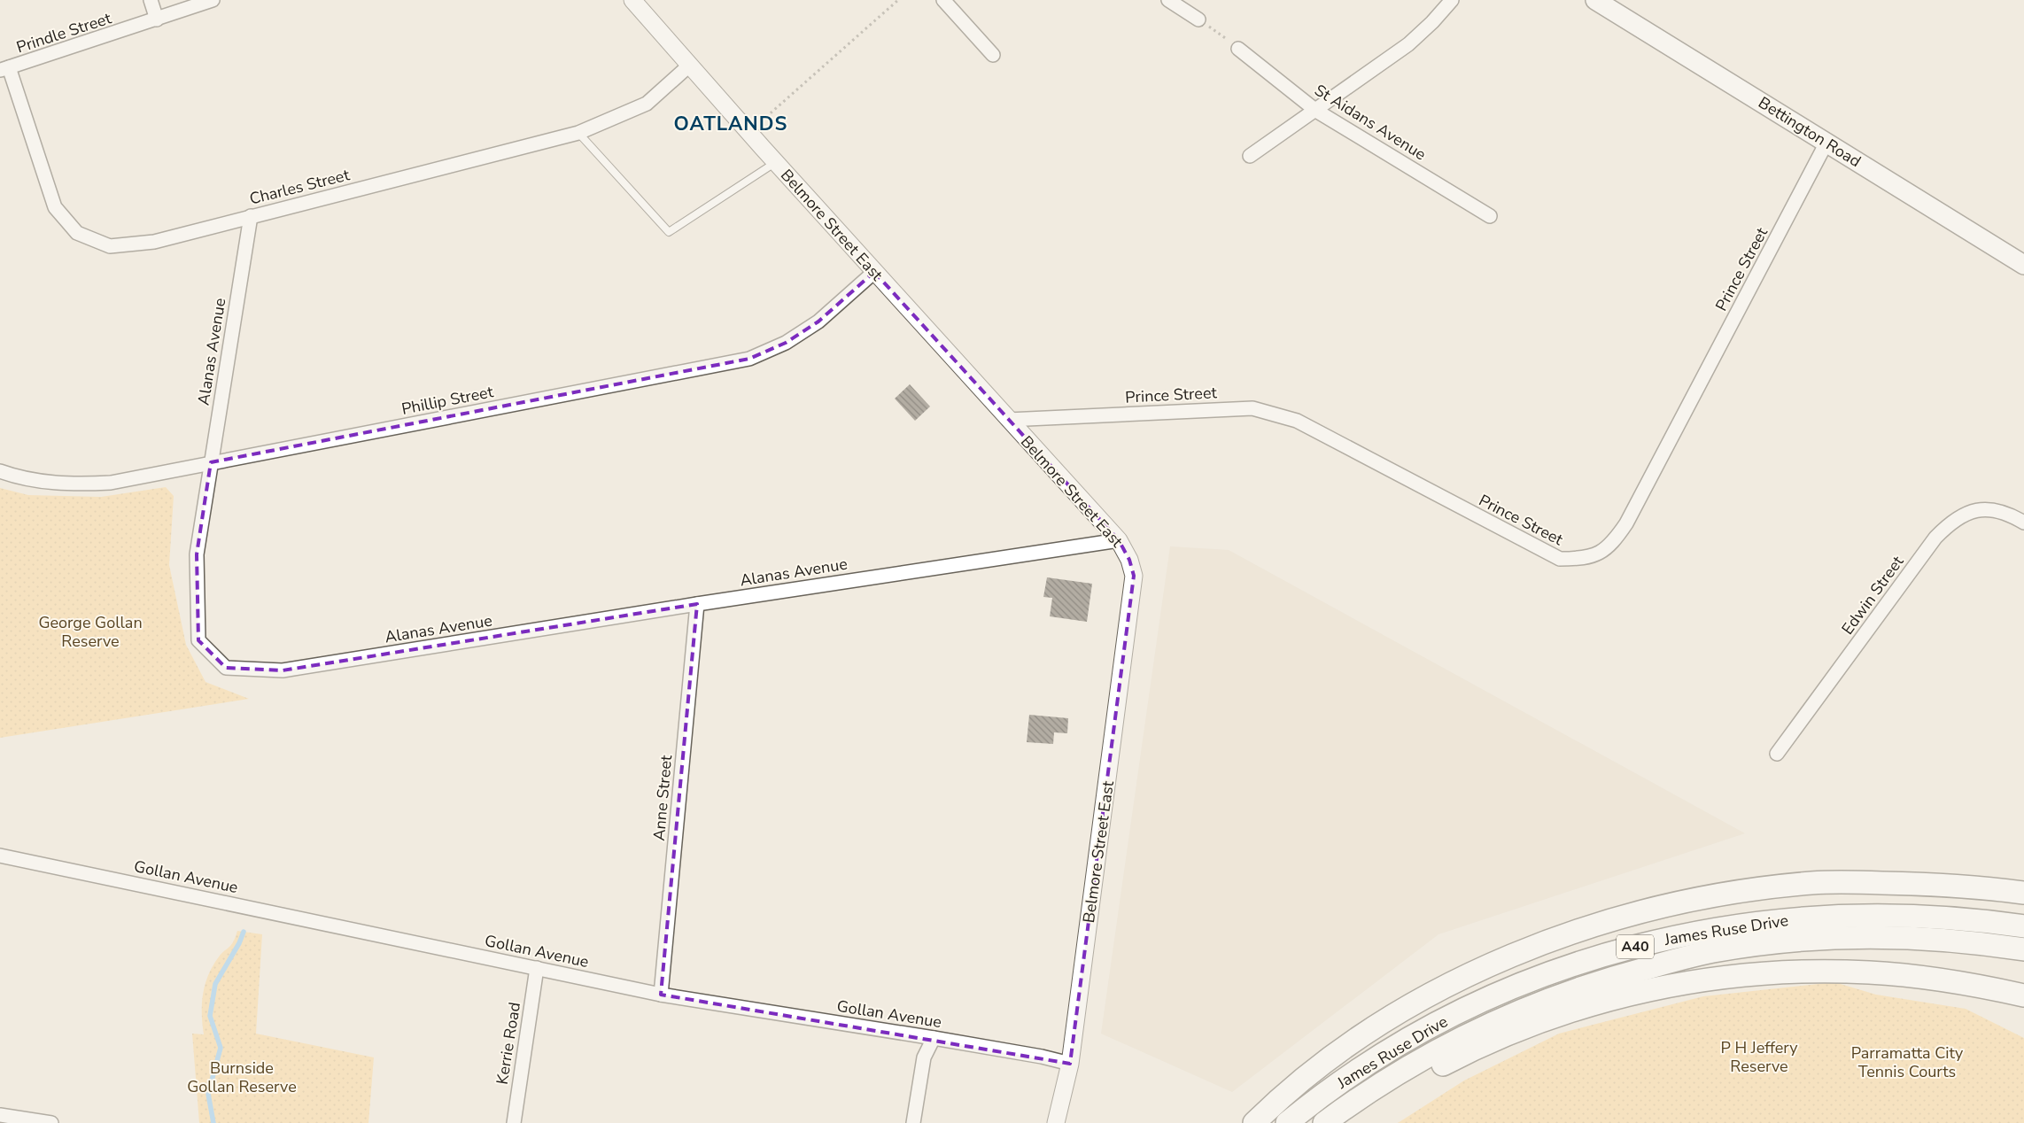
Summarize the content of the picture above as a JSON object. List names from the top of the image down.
{
  "streets": {
    "highway": ["James Ruse Drive", "A40"],
    "main road": ["Bettington Road"],
    "street": [
      "Prindle Street",
      "St Aidans Avenue",
      "Charles Street",
      "Belmore Street East",
      "Prince Street",
      "Alanas Avenue",
      "Phillip Street",
      "Edwin Street",
      "Anne Street",
      "Gollan Avenue",
      "Kerrie Road"
    ]
  },
  "crossings": [
    ["Prindle Street", "Charles Street"],
    ["Bettington Road", "Prince Street"],
    ["Charles Street", "Belmore Street East"],
    ["Charles Street", "Alanas Avenue"],
    ["Belmore Street East", "Prince Street"],
    ["Belmore Street East", "Alanas Avenue"],
    ["Belmore Street East", "Phillip Street"],
    ["Belmore Street East", "Gollan Avenue"],
    ["Alanas Avenue", "Phillip Street"],
    ["Alanas Avenue", "Anne Street"],
    ["Anne Street", "Gollan Avenue"],
    ["Gollan Avenue", "Kerrie Road"]
  ],
  "districts": ["OATLANDS"],
  "parks": [
    "George Gollan Reserve",
    "P H Jeffery Reserve",
    "Parramatta City Tennis Courts",
    "Burnside Gollan Reserve"
  ]
}
